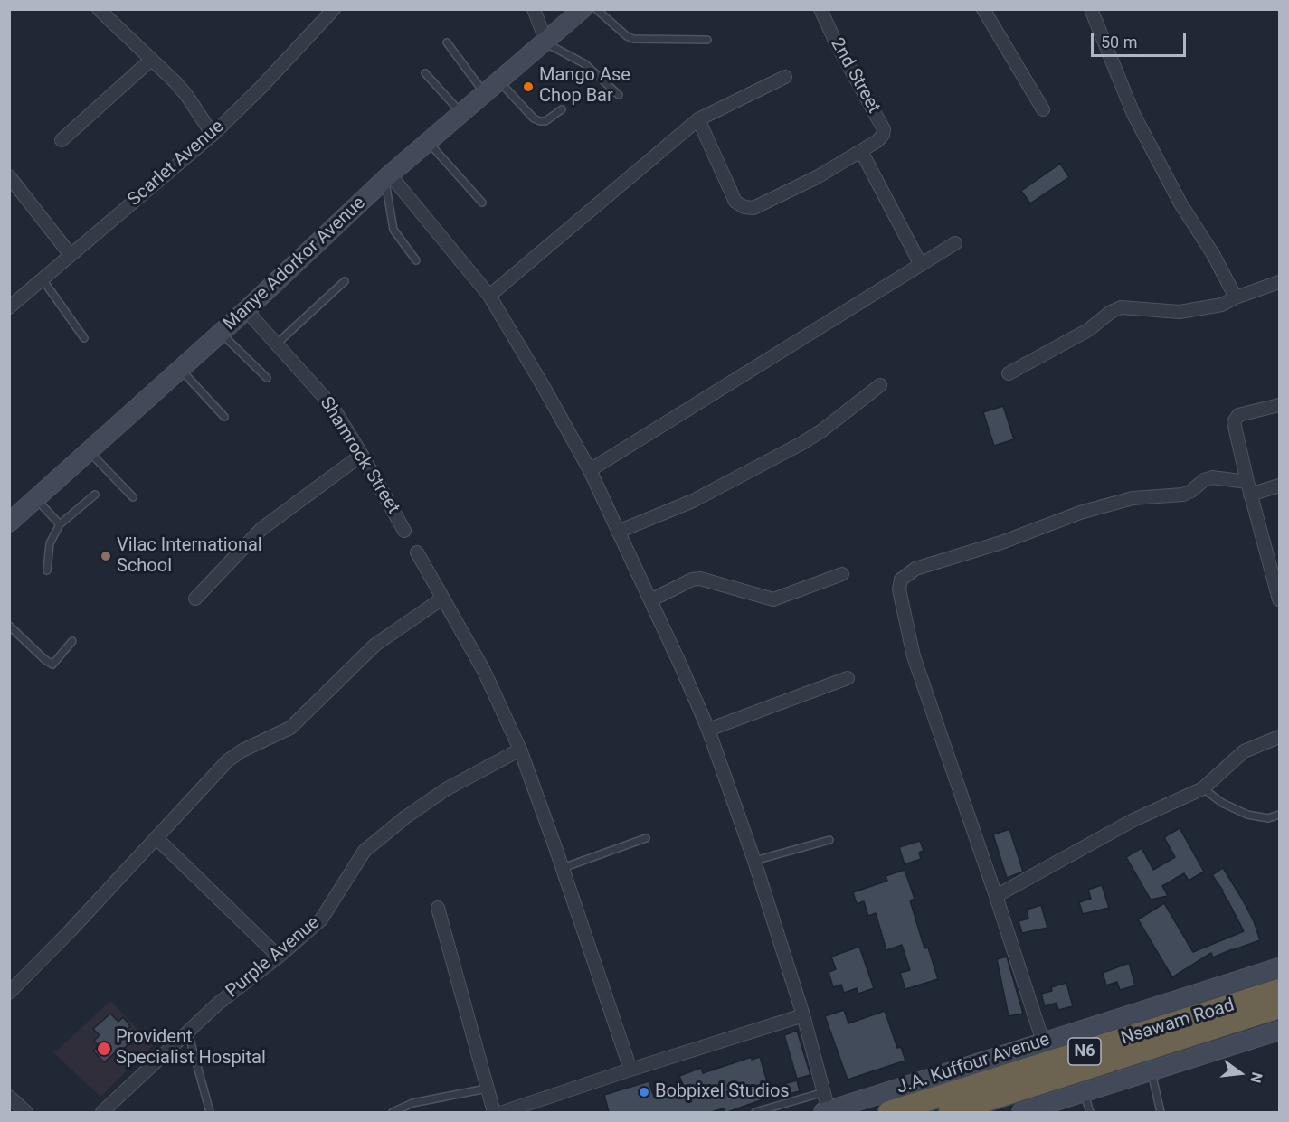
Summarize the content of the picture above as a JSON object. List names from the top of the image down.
{
  "streets": {
    "highway": ["Nsawam Road", "N6"],
    "street": [
      "2nd Street",
      "Scarlet Avenue",
      "Manye Adorkor Avenue",
      "Shamrock Street",
      "Purple Avenue",
      "J.A. Kuffour Avenue"
    ]
  },
  "crossings": [
    ["Manye Adorkor Avenue", "Shamrock Street"]
  ],
  "places": [
    "Mango Ase Chop Bar",
    "Vilac International School",
    "Provident Specialist Hospital",
    "Bobpixel Studios"
  ],
  "scale_bar": "50 m",
  "north": "right"
}
